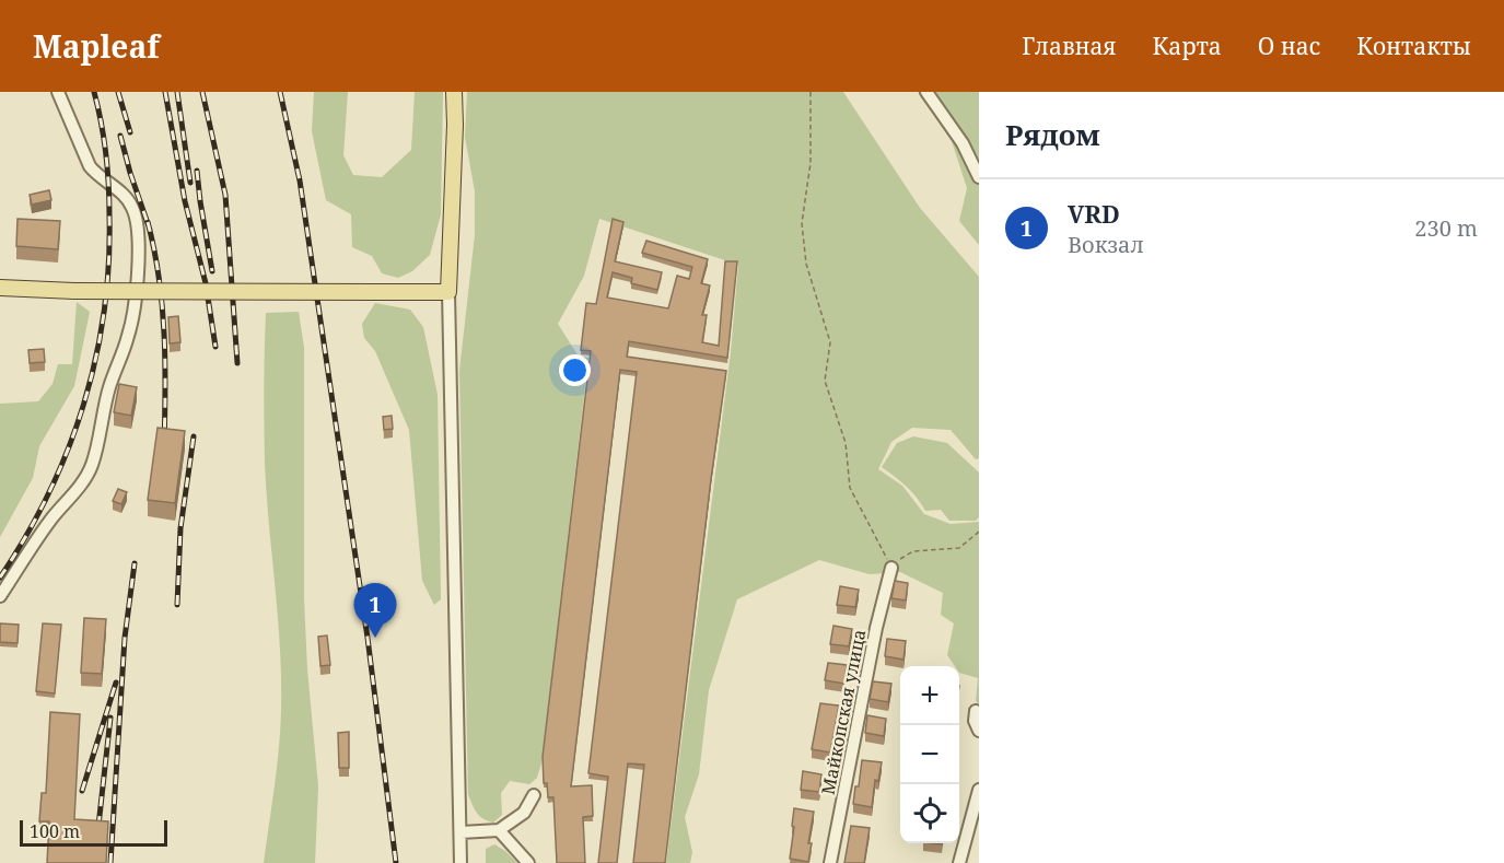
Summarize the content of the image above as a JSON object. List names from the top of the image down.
{
  "streets": {
    "street": ["Майкопская улица"]
  },
  "scale_bar": "100 m",
  "page": {
    "header": "Mapleaf",
    "nav": [
      "Главная",
      "Карта",
      "О нас",
      "Контакты"
    ],
    "heading": "Рядом",
    "list": [
      {
        "mark": "1",
        "name": "VRD",
        "note": "Вокзал",
        "value": "230 m"
      }
    ],
    "pins": "1",
    "map_buttons": ["+", "−"],
    "scale": "100 m"
  }
}
